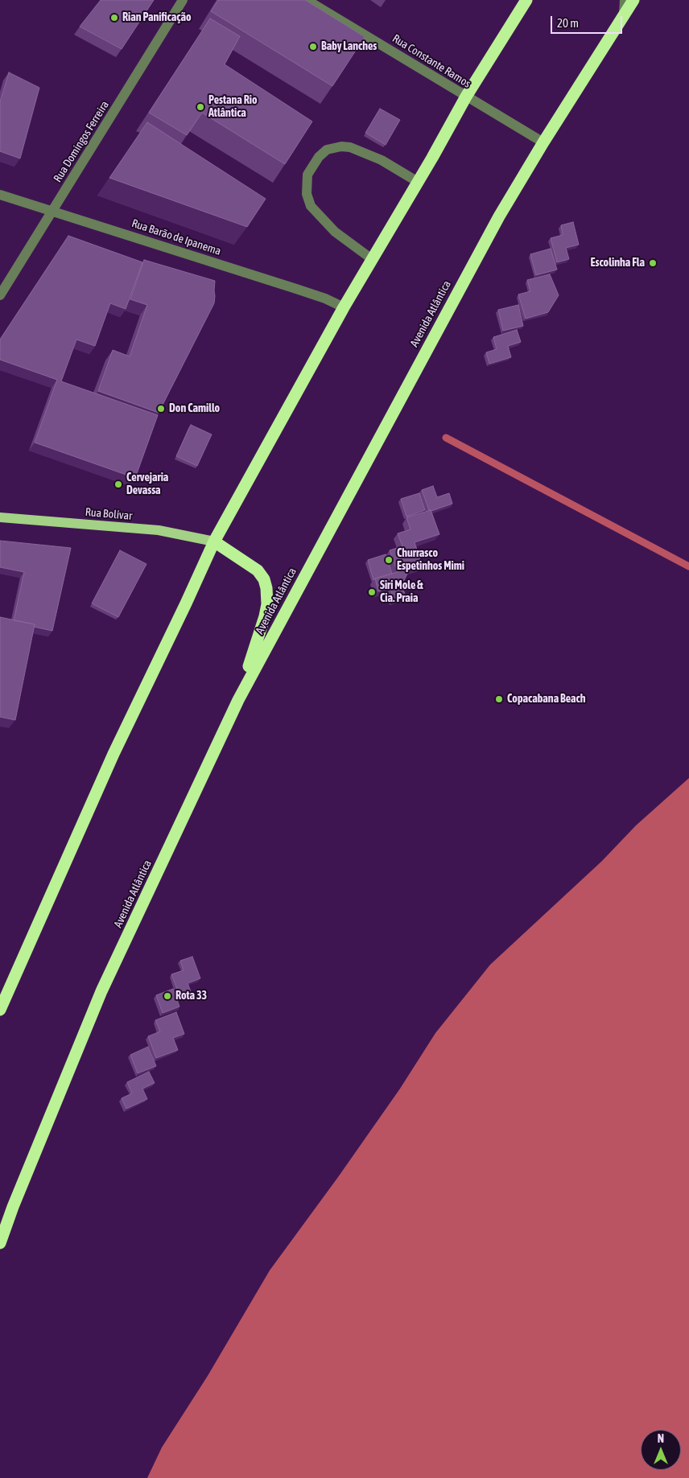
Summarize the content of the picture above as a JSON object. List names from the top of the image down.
{
  "streets": {
    "highway": ["Avenida Atlântica"],
    "main road": ["Rua Bolívar"],
    "street": ["Rua Constante Ramos", "Rua Domingos Ferreira", "Rua Barão de Ipanema"]
  },
  "crossings": [
    ["Rua Constante Ramos", "Avenida Atlântica"],
    ["Rua Domingos Ferreira", "Rua Barão de Ipanema"]
  ],
  "places": [
    "Rian Panificação",
    "Baby Lanches",
    "Pestana Rio Atlântica",
    "Escolinha Fla",
    "Don Camillo",
    "Cervejaria Devassa",
    "Churrasco Espetinhos Mimi",
    "Siri Mole & Cia. Praia",
    "Copacabana Beach",
    "Rota 33"
  ],
  "scale_bar": "20 m",
  "north": "top"
}
